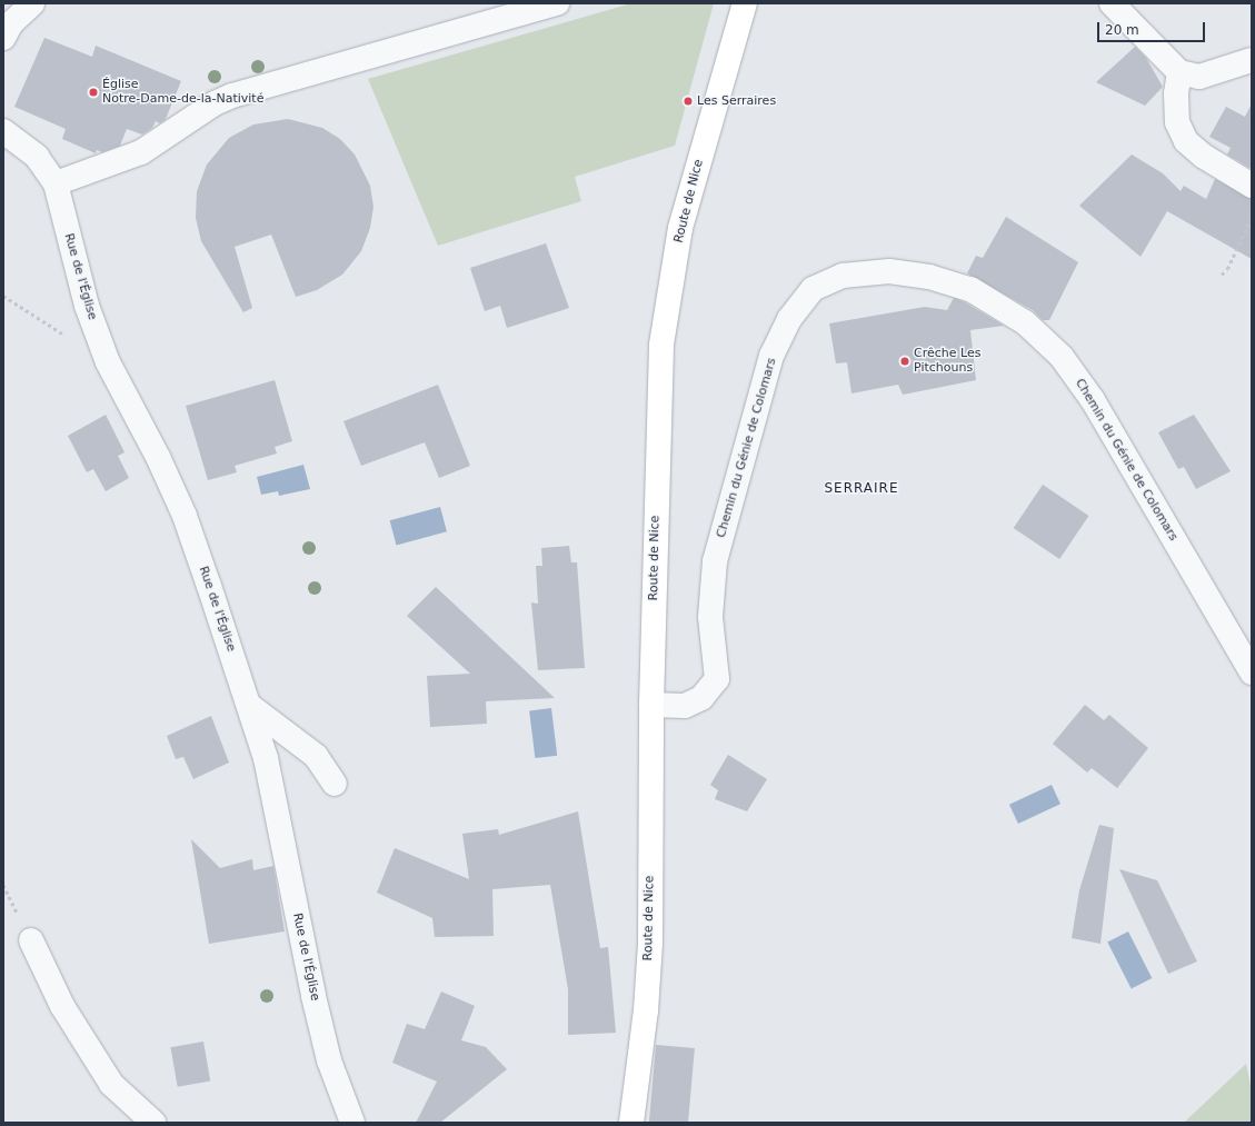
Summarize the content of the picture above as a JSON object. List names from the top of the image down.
{
  "streets": {
    "main road": ["Route de Nice"],
    "street": ["Rue de l'Église", "Chemin du Génie de Colomars"]
  },
  "crossings": [
    ["Route de Nice", "Chemin du Génie de Colomars"]
  ],
  "districts": ["SERRAIRE"],
  "places": ["Église Notre-Dame-de-la-Nativité", "Les Serraires", "Crêche Les Pitchouns"],
  "scale_bar": "20 m"
}
